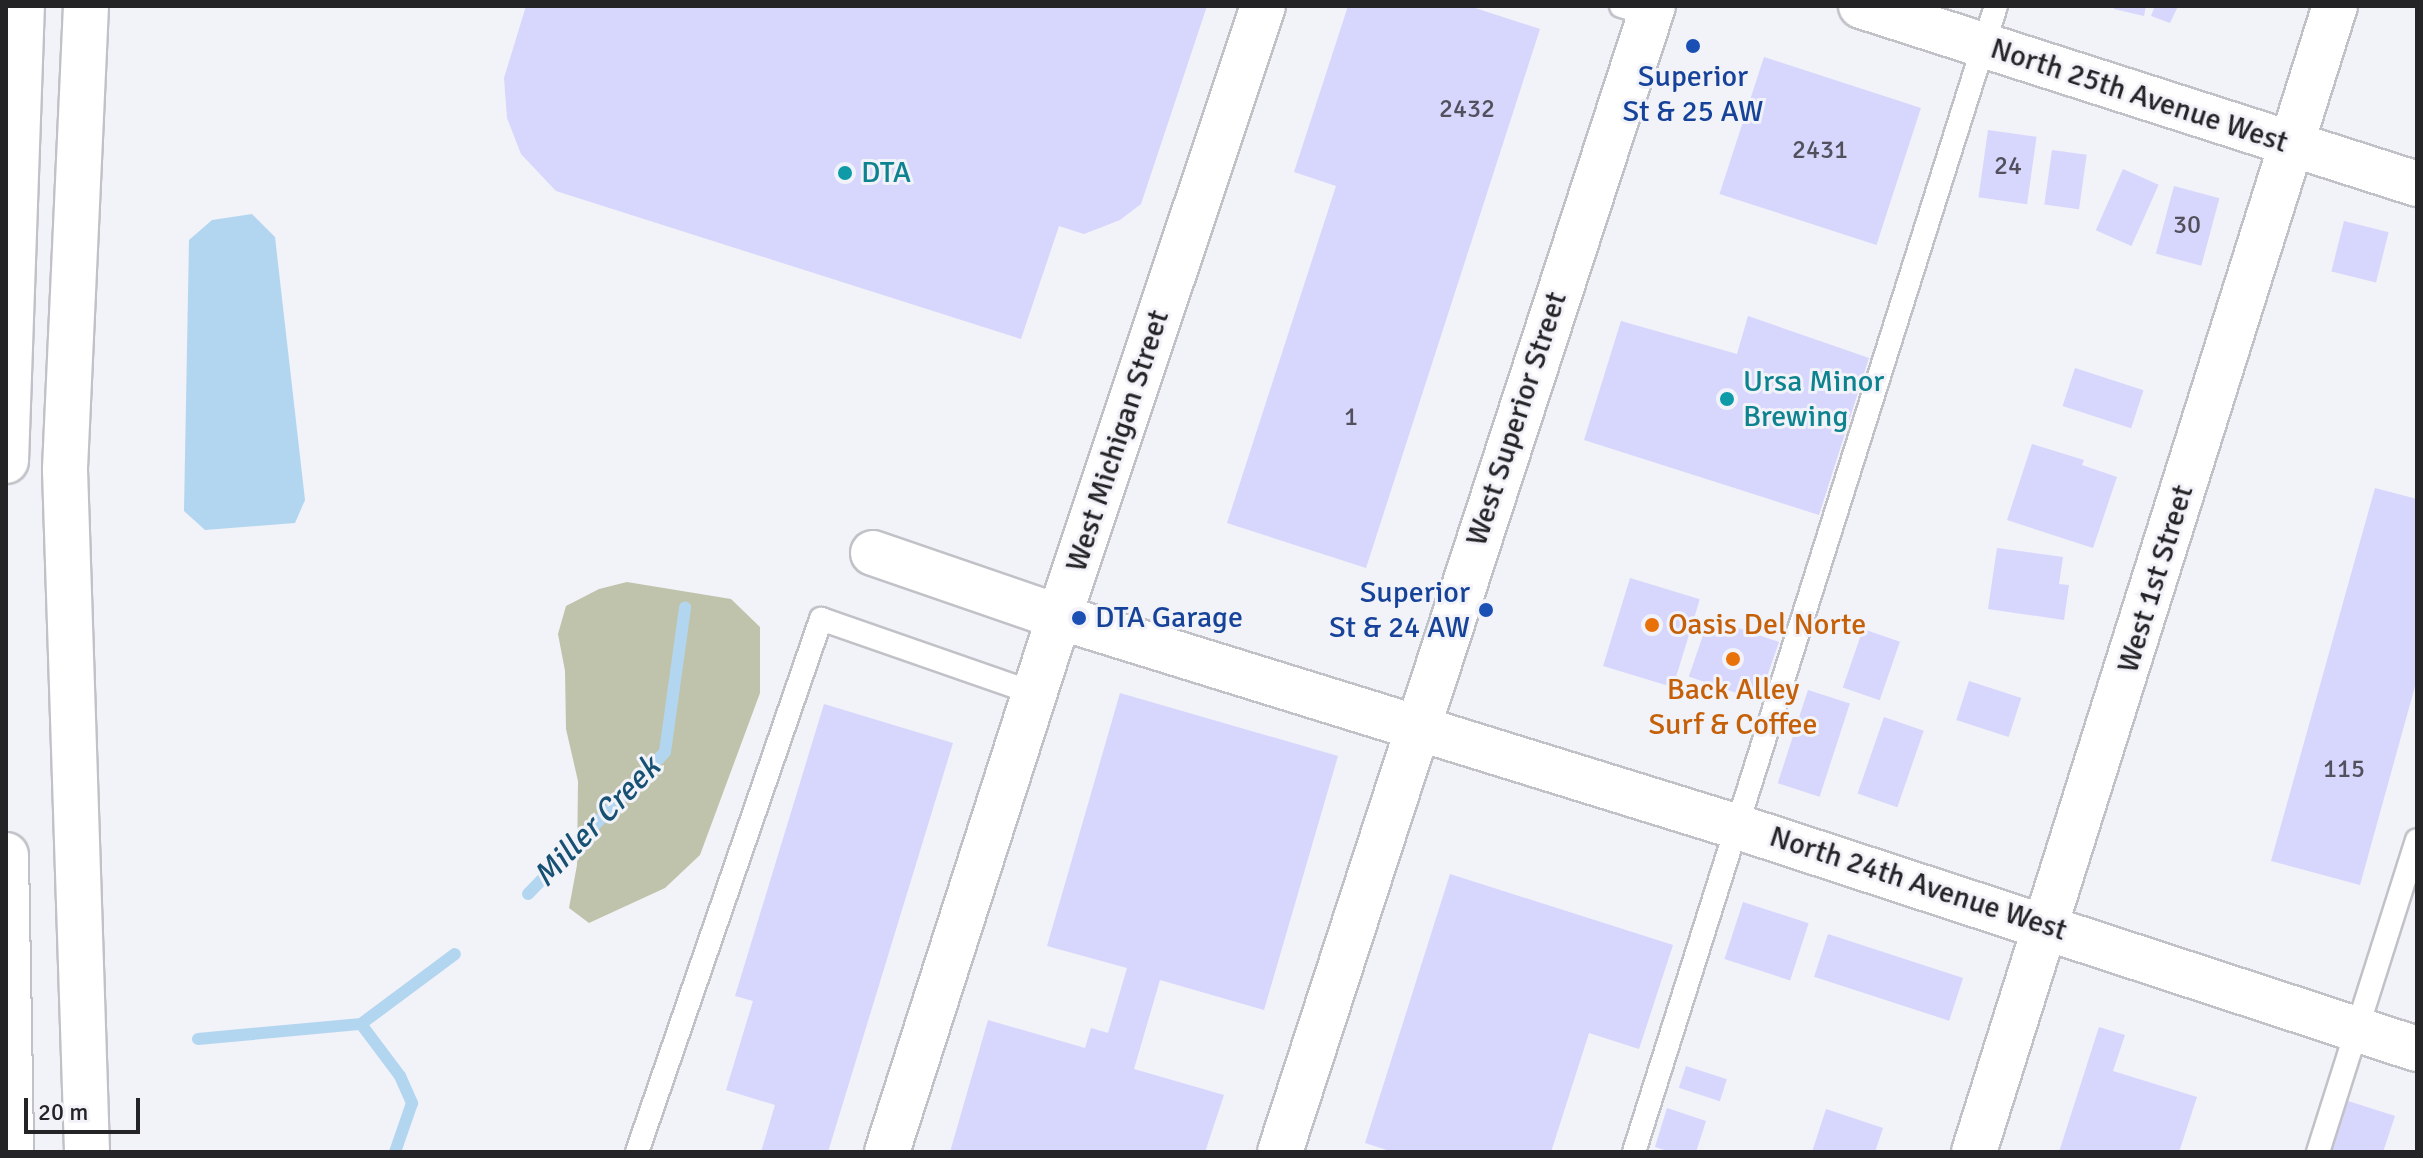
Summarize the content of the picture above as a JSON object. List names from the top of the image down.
{
  "streets": {
    "main road": [
      "North 25th Avenue West",
      "West Superior Street",
      "West Michigan Street",
      "West 1st Street",
      "North 24th Avenue West"
    ]
  },
  "crossings": [
    ["North 25th Avenue West", "West 1st Street"],
    ["West Superior Street", "North 24th Avenue West"],
    ["West Michigan Street", "North 24th Avenue West"],
    ["West 1st Street", "North 24th Avenue West"]
  ],
  "water": ["Miller Creek"],
  "places": [
    "Superior St & 25 AW",
    "DTA",
    "Ursa Minor Brewing",
    "Superior St & 24 AW",
    "DTA Garage",
    "Oasis Del Norte",
    "Back Alley Surf & Coffee"
  ],
  "house_numbers": [
    "2432",
    "2431",
    "24",
    "30",
    "1",
    "115"
  ],
  "scale_bar": "20 m"
}
